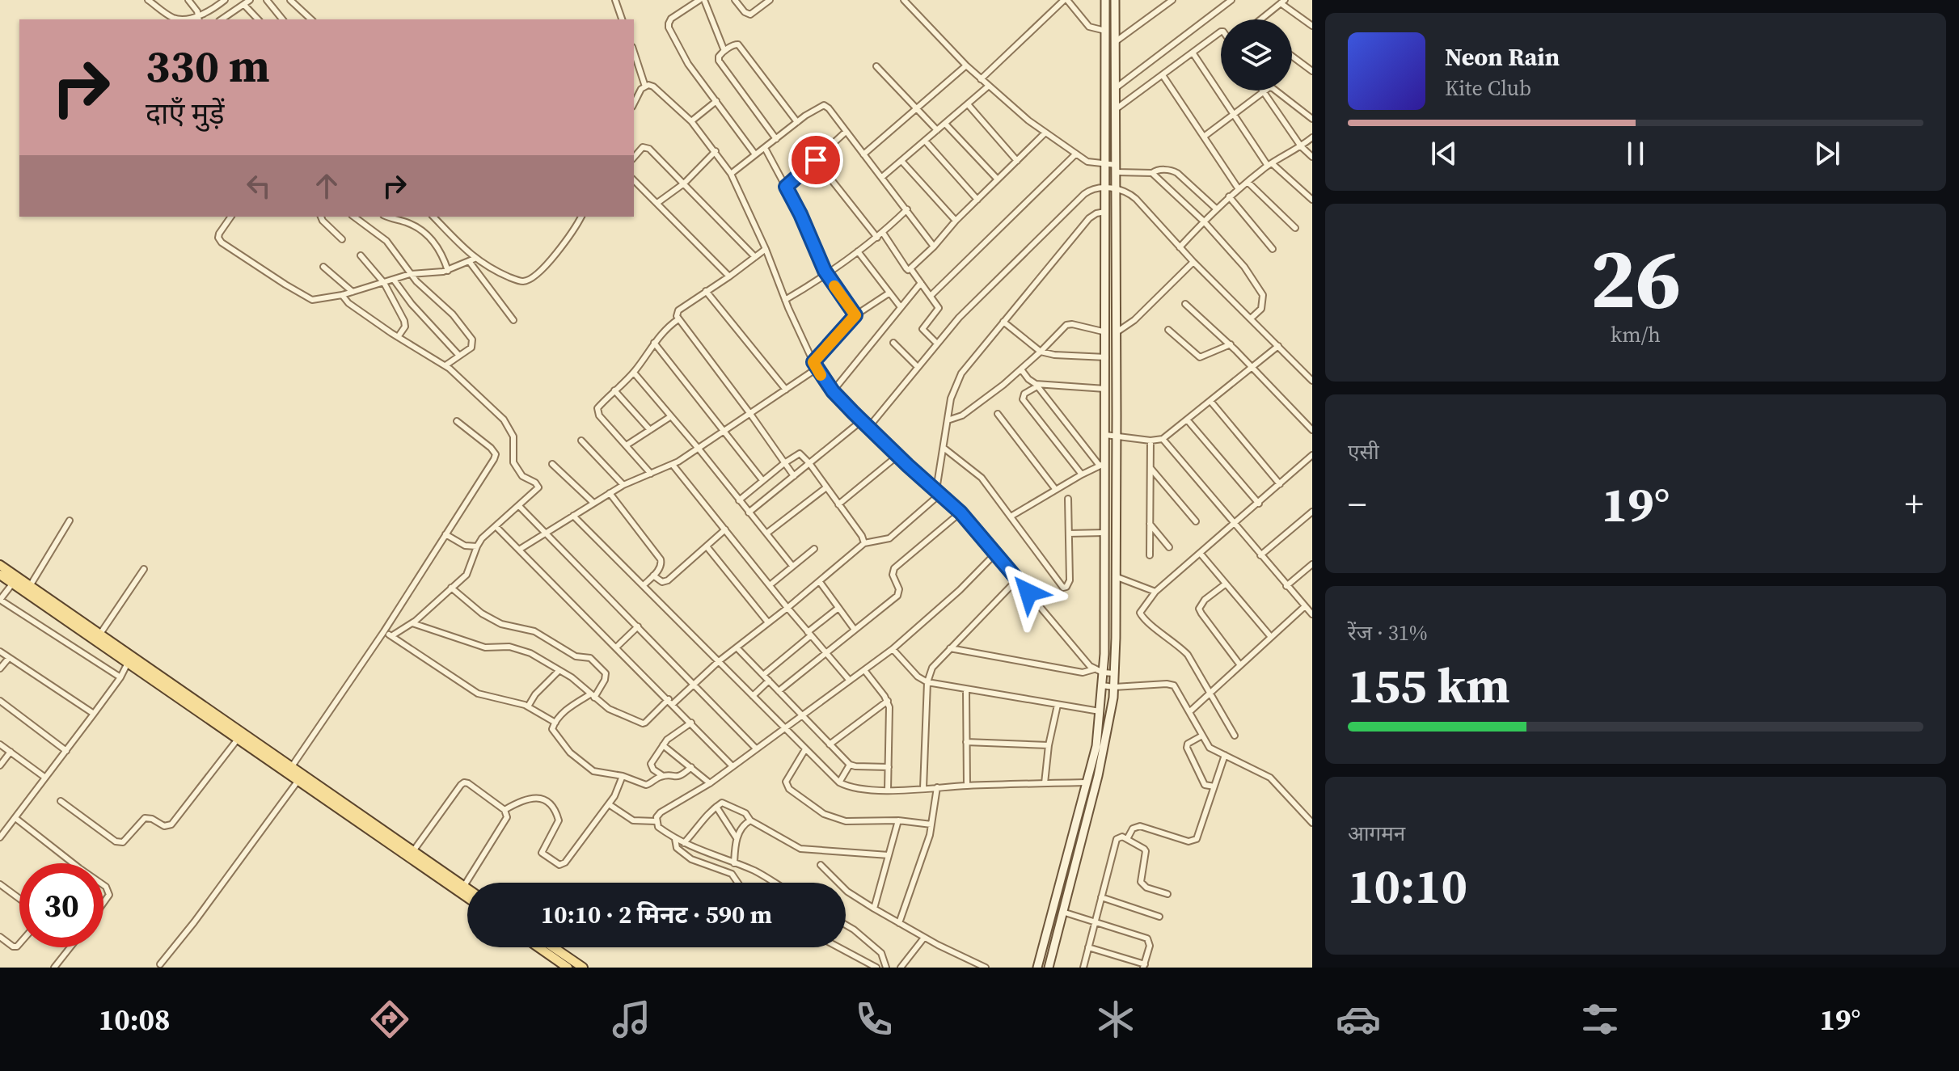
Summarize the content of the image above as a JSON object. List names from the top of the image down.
{
  "page": {
    "turn": ["330 m", "दाएँ मुड़ें"],
    "song": ["Neon Rain", "Kite Club"],
    "tile": [
      ["26", "km/h"],
      "एसी",
      ["रेंज · 31%", "155 km"],
      ["आगमन", "10:10"]
    ],
    "heat": ["−", "19°", "+"],
    "limit": "30",
    "trip": "10:10 · 2 मिनट · 590 m",
    "tabs": ["10:08", "19°"]
  }
}
